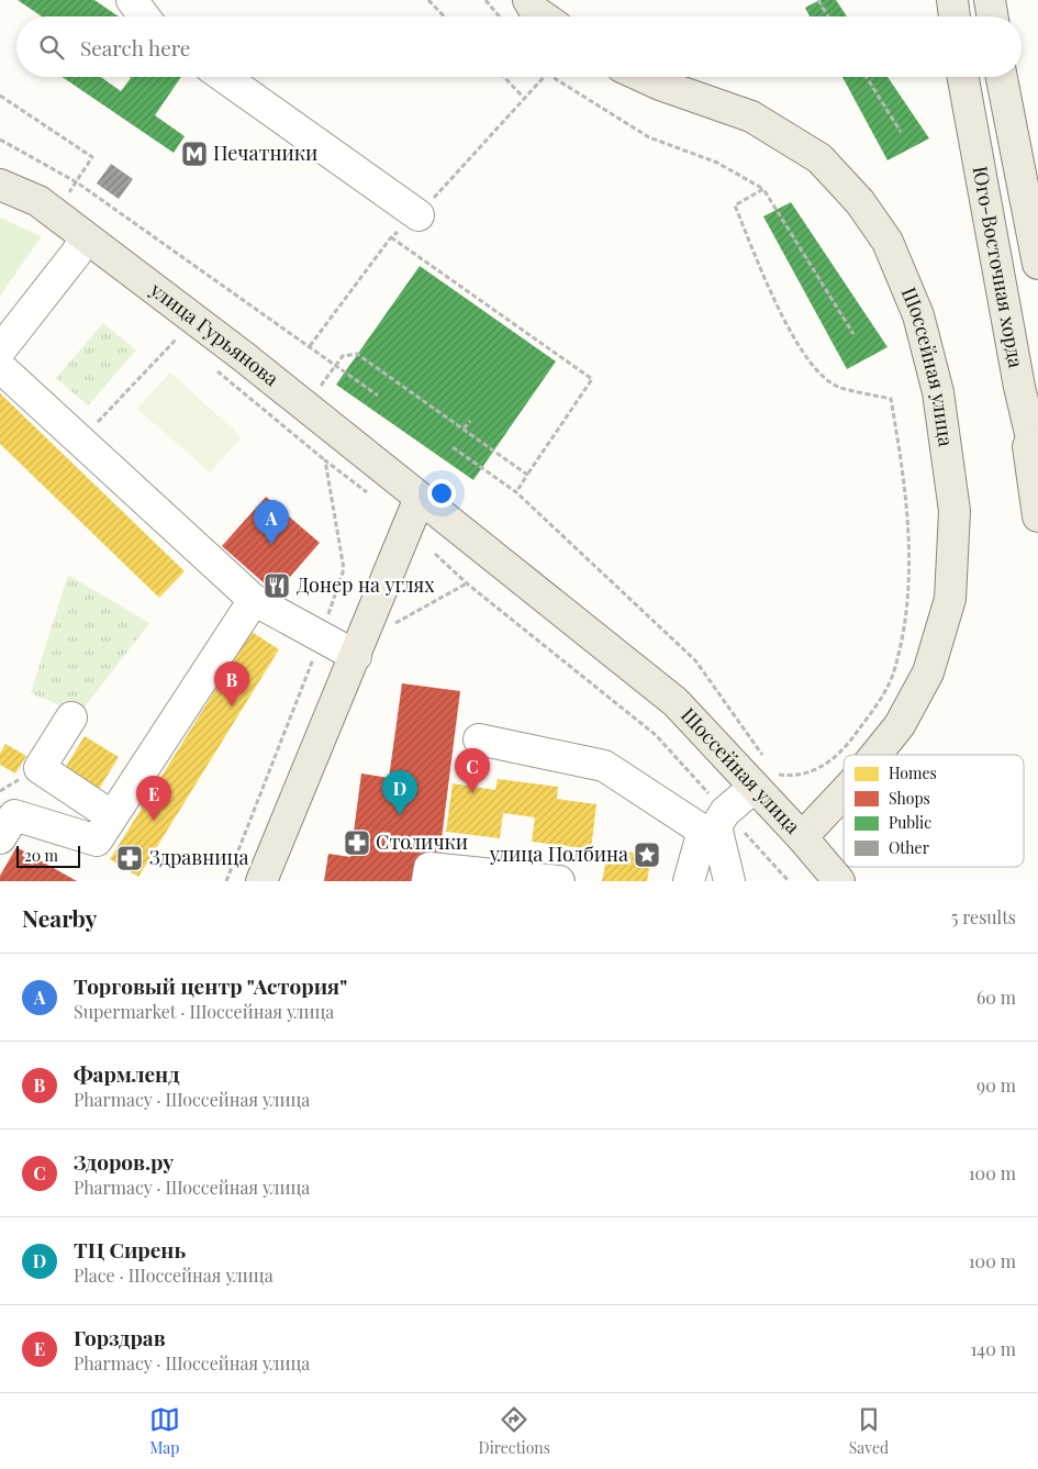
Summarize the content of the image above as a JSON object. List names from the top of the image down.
{
  "streets": {
    "main road": ["Юго-Восточная хорда", "улица Гурьянова", "Шоссейная улица"]
  },
  "crossings": [
    ["улица Гурьянова", "Шоссейная улица"]
  ],
  "places": {
    "metro station": ["Печатники"],
    "restaurant": ["Донер на углях"],
    "pharmacy": ["Столички", "Здравница"],
    "place": ["улица Полбина"]
  },
  "legend": [
    "Homes",
    "Shops",
    "Public",
    "Other"
  ],
  "scale_bar": "20 m",
  "page": {
    "search": "Search here",
    "pins": [
      "A",
      "B",
      "C",
      "D",
      "E"
    ],
    "scale": "20 m",
    "heading": ["Nearby", "5 results"],
    "list": [
      {
        "mark": "A",
        "name": "Торговый центр \"Астория\"",
        "note": "Supermarket · Шоссейная улица",
        "value": "60 m"
      },
      {
        "mark": "B",
        "name": "Фармленд",
        "note": "Pharmacy · Шоссейная улица",
        "value": "90 m"
      },
      {
        "mark": "C",
        "name": "Здоров.ру",
        "note": "Pharmacy · Шоссейная улица",
        "value": "100 m"
      },
      {
        "mark": "D",
        "name": "ТЦ Сирень",
        "note": "Place · Шоссейная улица",
        "value": "100 m"
      },
      {
        "mark": "E",
        "name": "Горздрав",
        "note": "Pharmacy · Шоссейная улица",
        "value": "140 m"
      }
    ],
    "nav": ["Map", "Directions", "Saved"]
  }
}
